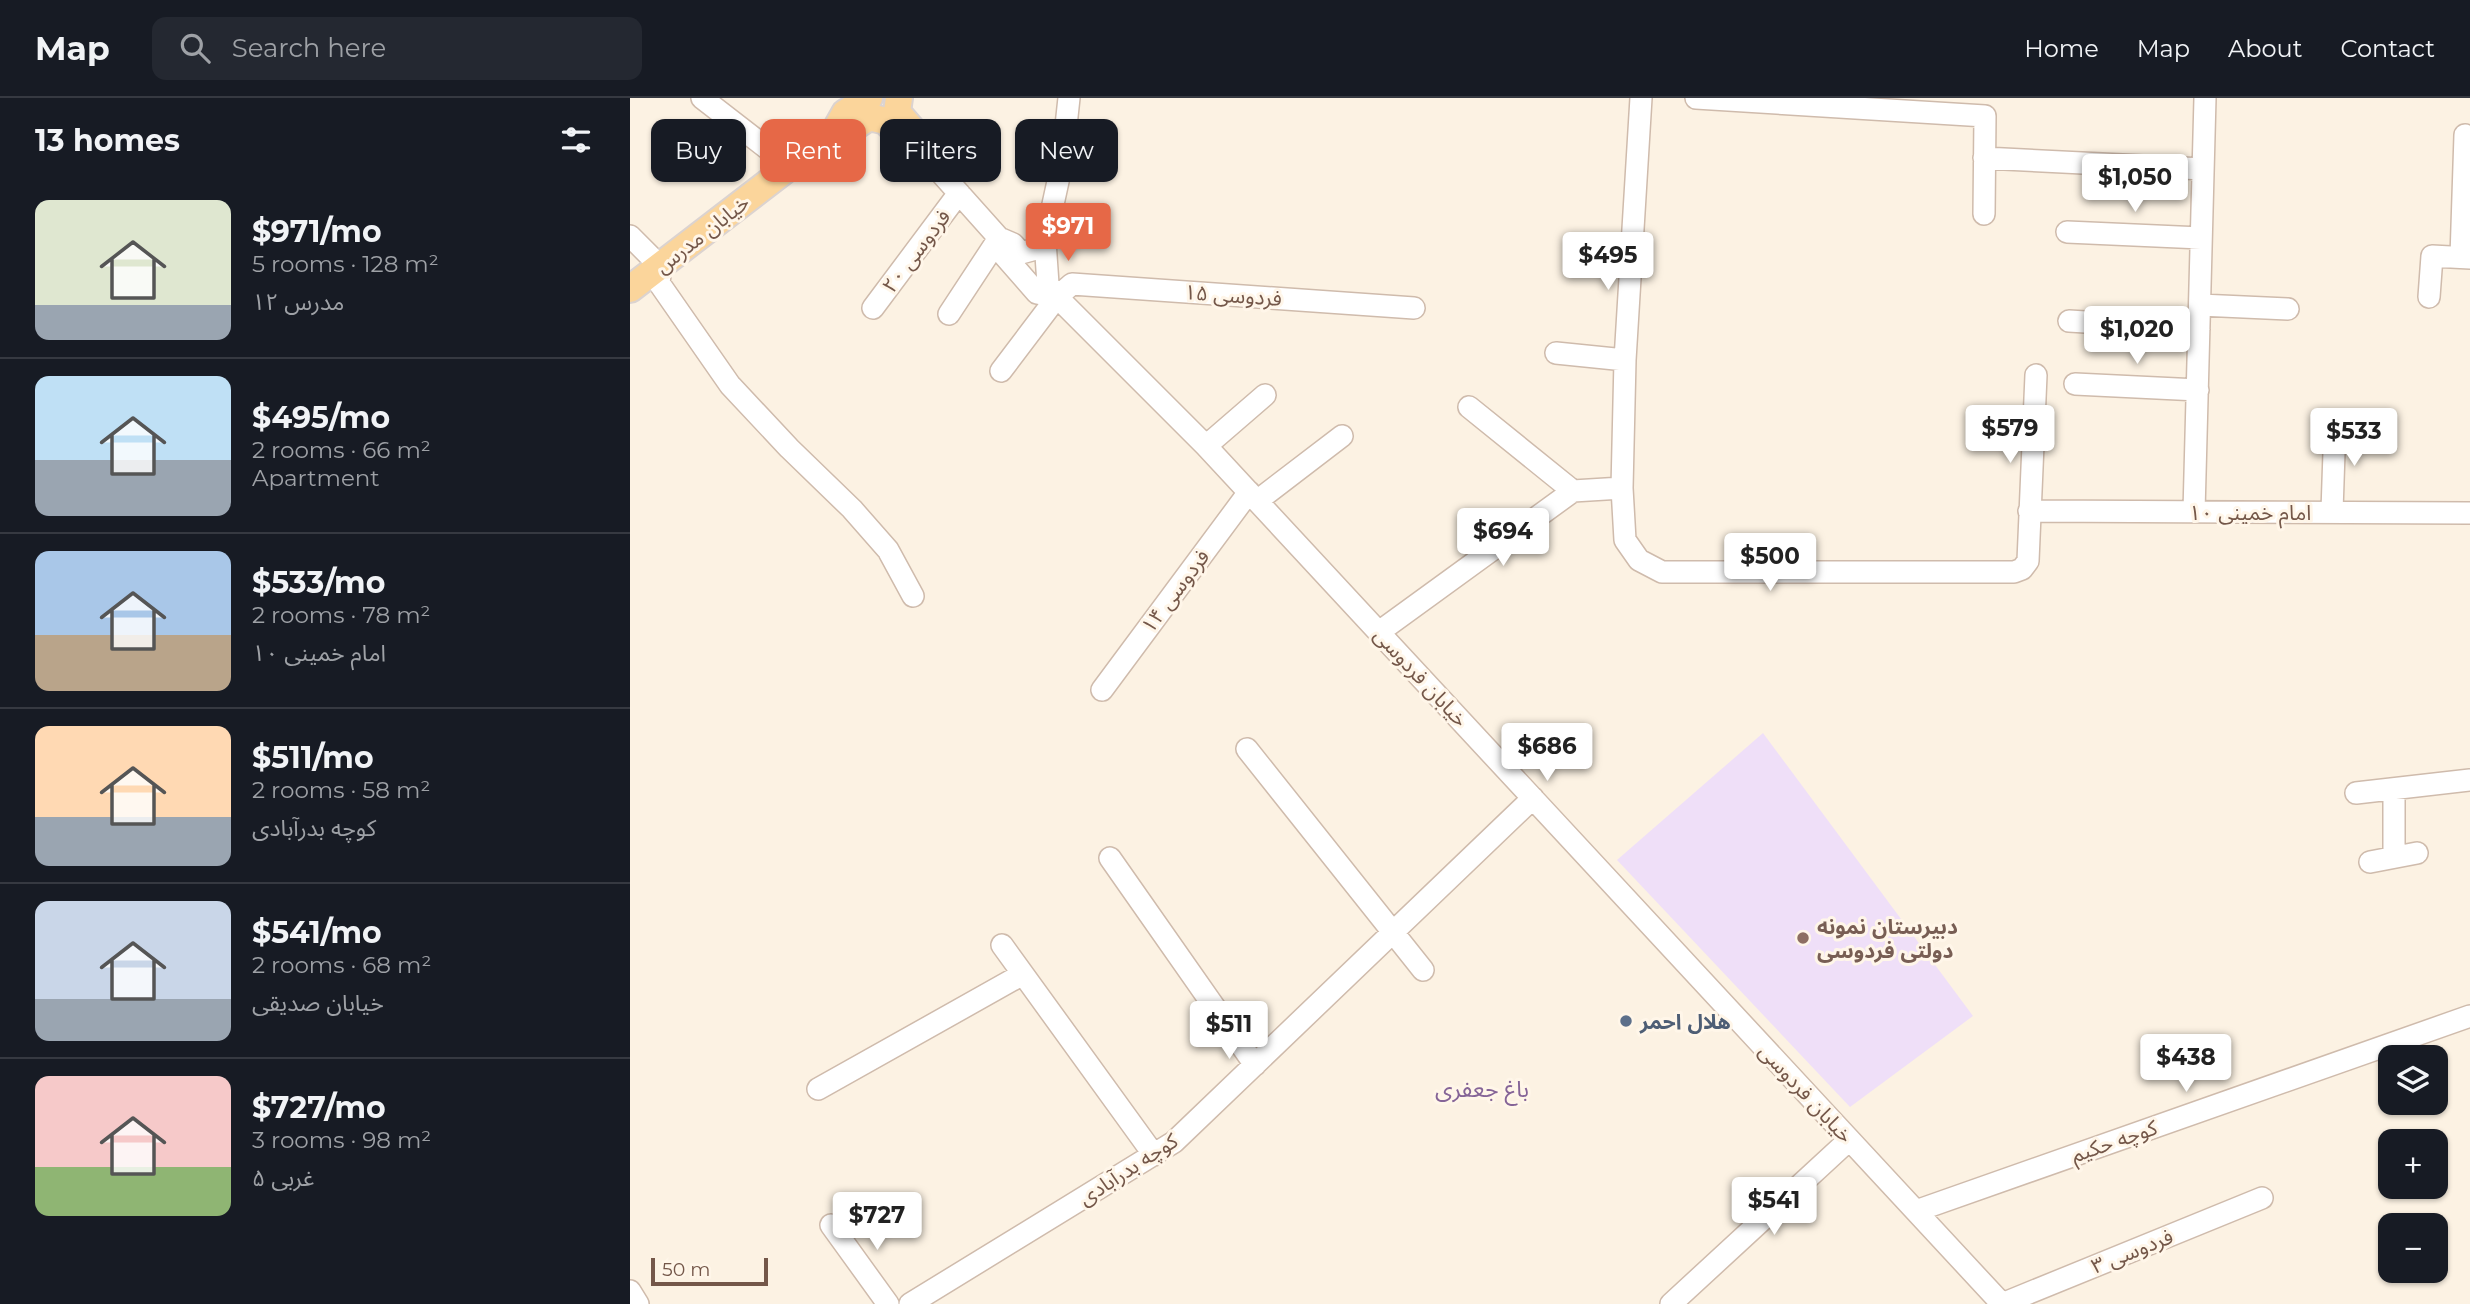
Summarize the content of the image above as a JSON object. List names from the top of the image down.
{
  "streets": {
    "main road": ["خیابان مدرس"],
    "street": [
      "فردوسی ۲۰",
      "فردوسی ۱۵",
      "امام خمینی ۱۰",
      "فردوسی ۱۴",
      "خیابان فردوسی",
      "کوچه حکیم",
      "کوچه بدرآبادی",
      "فردوسی ۳"
    ]
  },
  "crossings": [
    ["فردوسی ۲۰", "خیابان فردوسی"],
    ["فردوسی ۱۵", "خیابان فردوسی"],
    ["فردوسی ۱۴", "خیابان فردوسی"],
    ["خیابان فردوسی", "کوچه حکیم"],
    ["خیابان فردوسی", "کوچه بدرآبادی"],
    ["خیابان فردوسی", "فردوسی ۳"]
  ],
  "districts": ["باغ جعفری"],
  "places": ["دبیرستان نمونه دولتی فردوسی", "هلال احمر"],
  "scale_bar": "50 m",
  "page": {
    "header": "Map",
    "search": "Search here",
    "nav": [
      "Home",
      "Map",
      "About",
      "Contact"
    ],
    "heading": "13 homes",
    "chip": [
      "Buy",
      "Rent",
      "Filters",
      "New"
    ],
    "price": [
      "$1,050",
      "$971",
      "$495",
      "$1,020",
      "$579",
      "$533",
      "$694",
      "$500",
      "$686",
      "$511",
      "$438",
      "$541",
      "$727"
    ],
    "list": [
      {
        "name": "$971/mo",
        "note": "5 rooms · 128 m² · مدرس ۱۲"
      },
      {
        "name": "$495/mo",
        "note": "2 rooms · 66 m² · Apartment"
      },
      {
        "name": "$533/mo",
        "note": "2 rooms · 78 m² · امام خمینی ۱۰"
      },
      {
        "name": "$511/mo",
        "note": "2 rooms · 58 m² · کوچه بدرآبادی"
      },
      {
        "name": "$541/mo",
        "note": "2 rooms · 68 m² · خیابان صدیقی"
      },
      {
        "name": "$727/mo",
        "note": "3 rooms · 98 m² · ۵ غربی"
      }
    ],
    "map_buttons": ["+", "−"],
    "scale": "50 m"
  }
}
